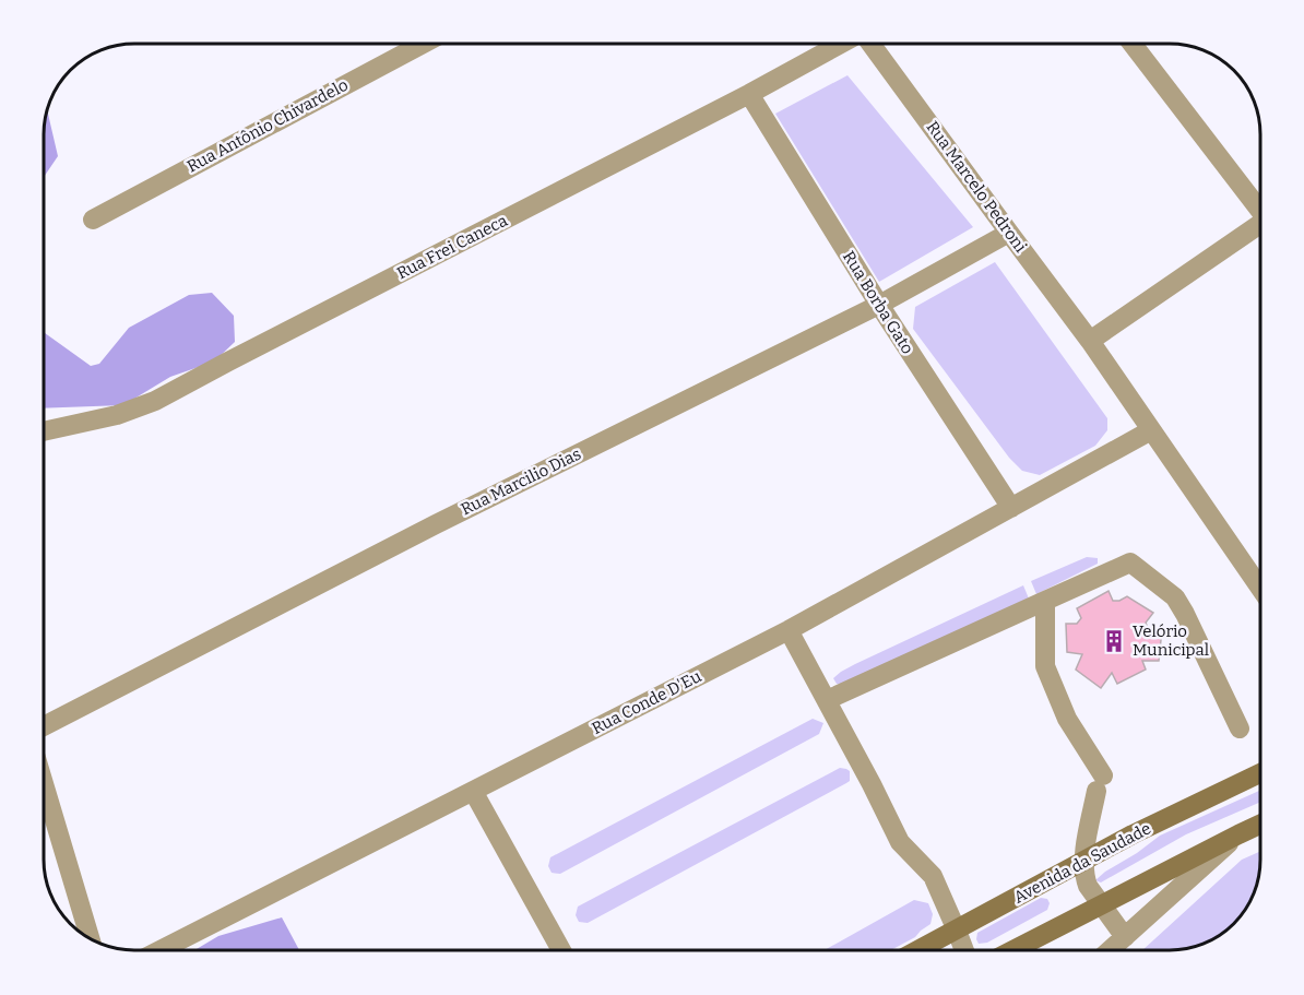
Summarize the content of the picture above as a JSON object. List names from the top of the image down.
{
  "streets": {
    "street": [
      "Rua Antônio Chivardelo",
      "Rua Marcelo Pedroni",
      "Rua Frei Caneca",
      "Rua Borba Gato",
      "Rua Marcilio Dias",
      "Rua Conde D'Eu",
      "Avenida da Saudade"
    ]
  },
  "crossings": [
    ["Rua Marcelo Pedroni", "Rua Marcilio Dias"],
    ["Rua Marcelo Pedroni", "Rua Conde D'Eu"],
    ["Rua Frei Caneca", "Rua Borba Gato"],
    ["Rua Borba Gato", "Rua Marcilio Dias"],
    ["Rua Borba Gato", "Rua Conde D'Eu"]
  ],
  "places": {
    "building": ["Velório Municipal"]
  }
}
